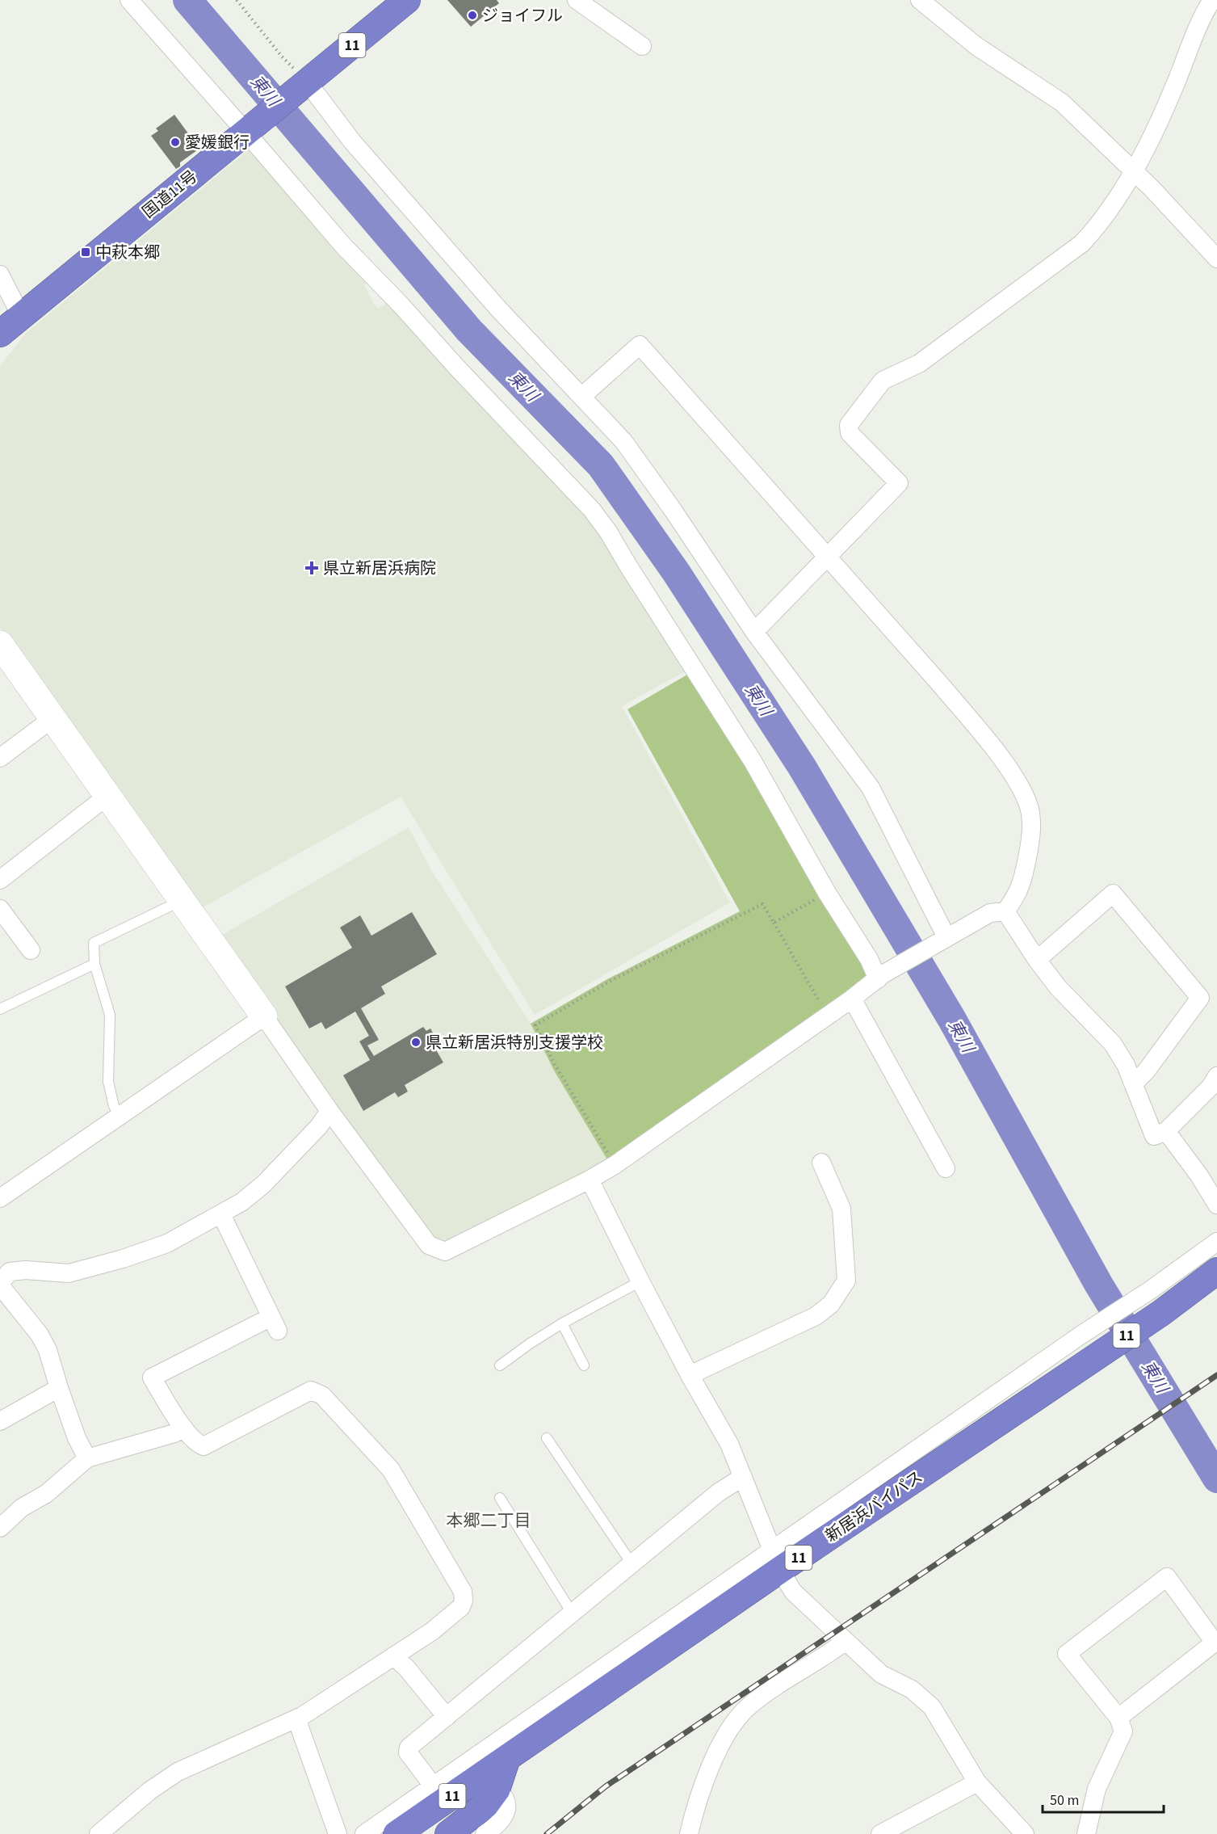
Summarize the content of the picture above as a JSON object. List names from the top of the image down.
{
  "streets": {
    "highway": ["11", "国道11号", "新居浜バイパス"]
  },
  "crossings": [
    ["11", "新居浜バイパス"]
  ],
  "districts": ["本郷二丁目"],
  "water": ["東川"],
  "places": {
    "other": ["ジョイフル", "愛媛銀行", "県立新居浜特別支援学校"],
    "transit": ["中萩本郷"],
    "health": ["県立新居浜病院"]
  },
  "scale_bar": "50 m"
}
